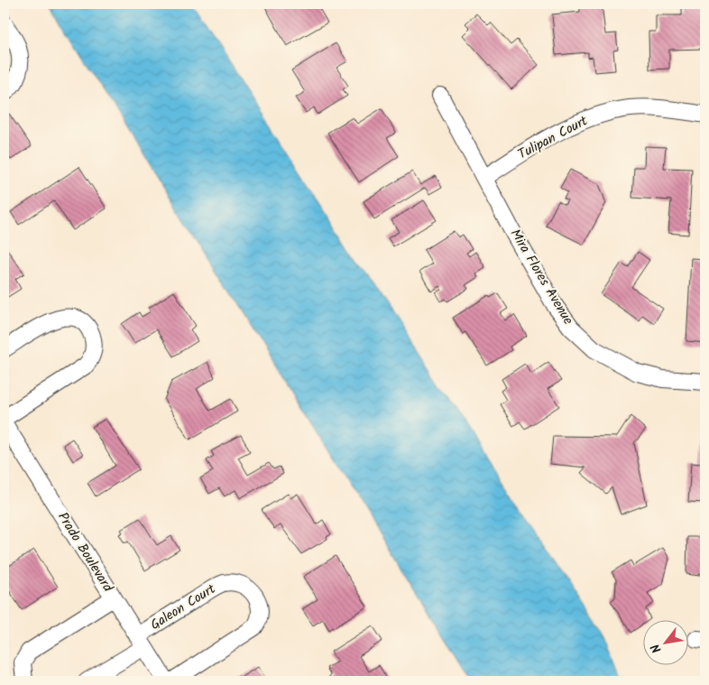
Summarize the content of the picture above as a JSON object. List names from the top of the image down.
{
  "streets": {
    "street": [
      "Tulipan Court",
      "Mira Flores Avenue",
      "Prado Boulevard",
      "Galeon Court"
    ]
  },
  "crossings": [
    ["Tulipan Court", "Mira Flores Avenue"],
    ["Prado Boulevard", "Galeon Court"]
  ],
  "north": "bottom left"
}
